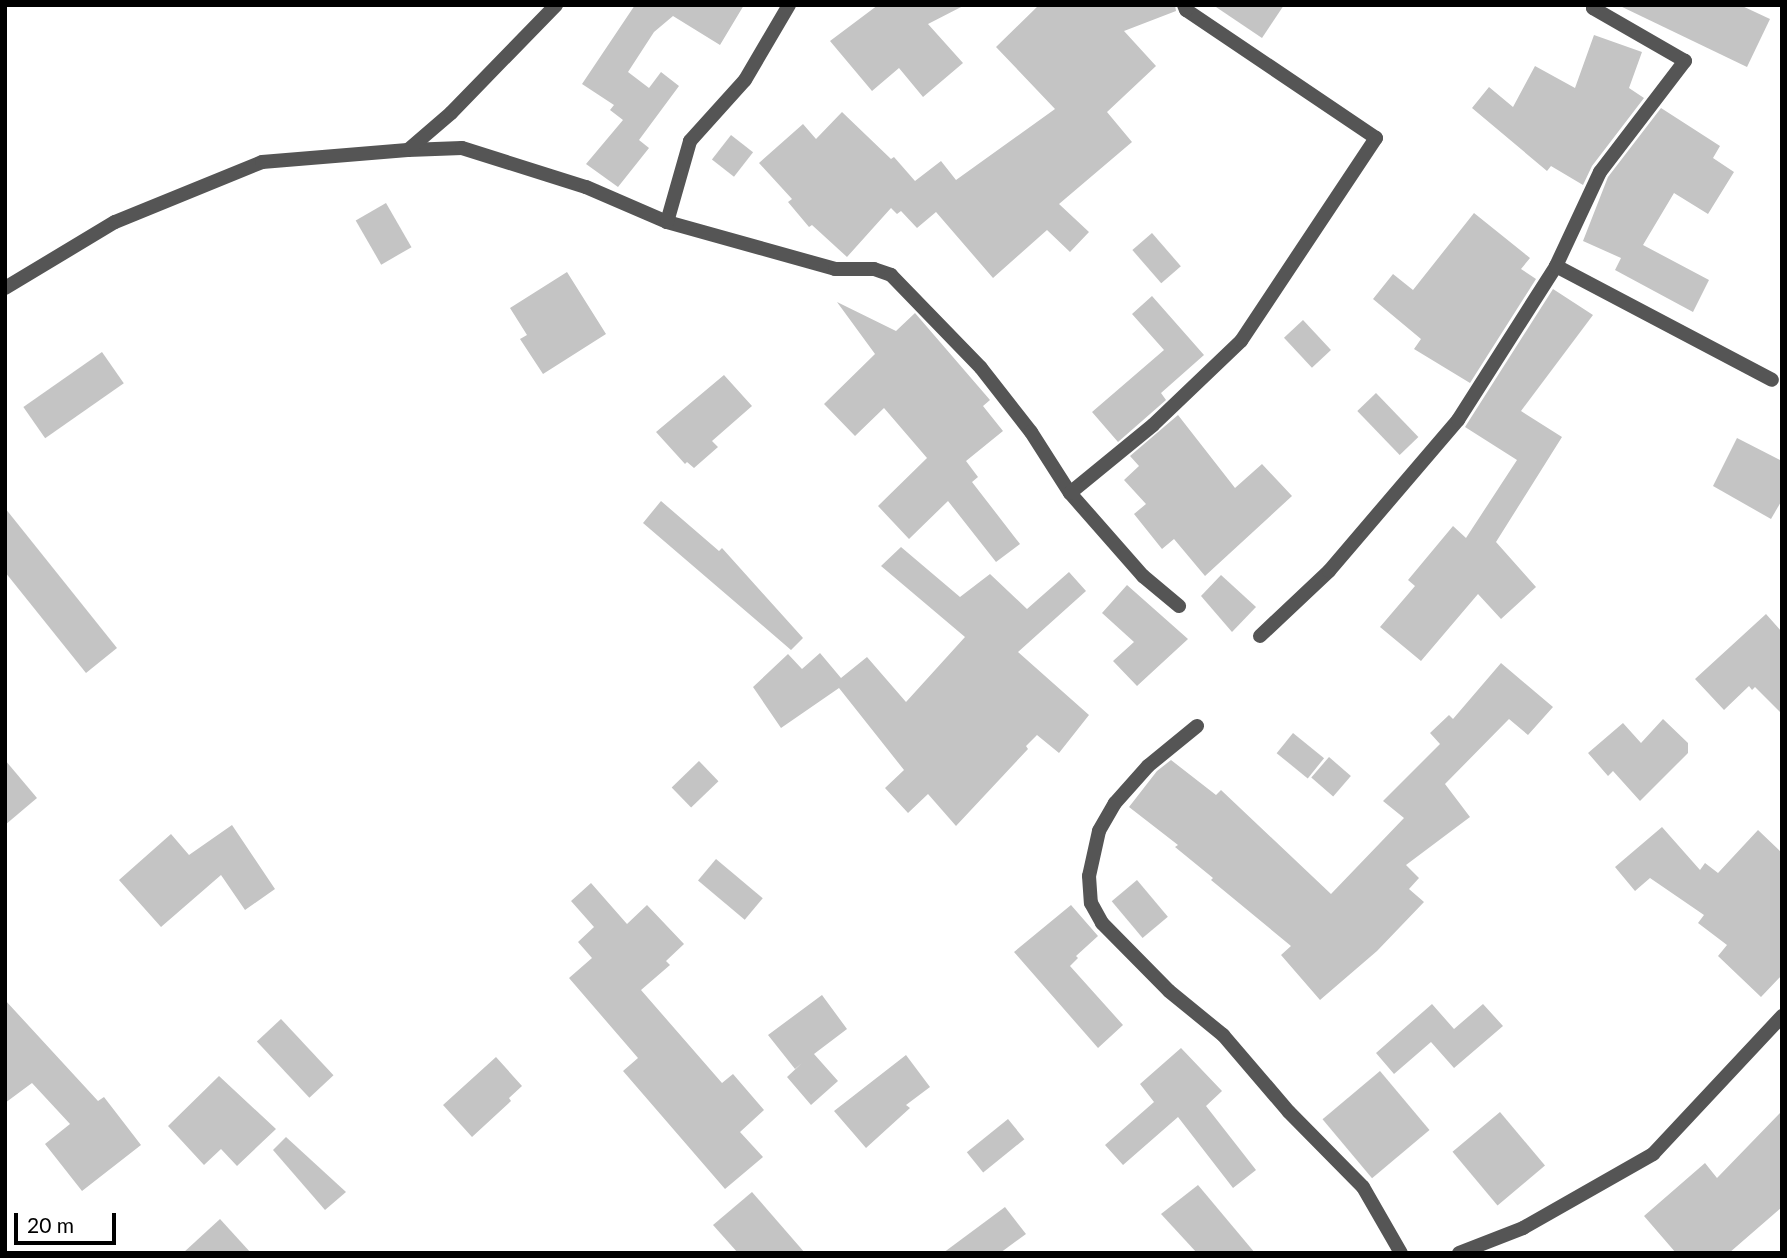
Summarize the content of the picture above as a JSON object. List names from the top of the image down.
{
  "scale_bar": "20 m"
}
